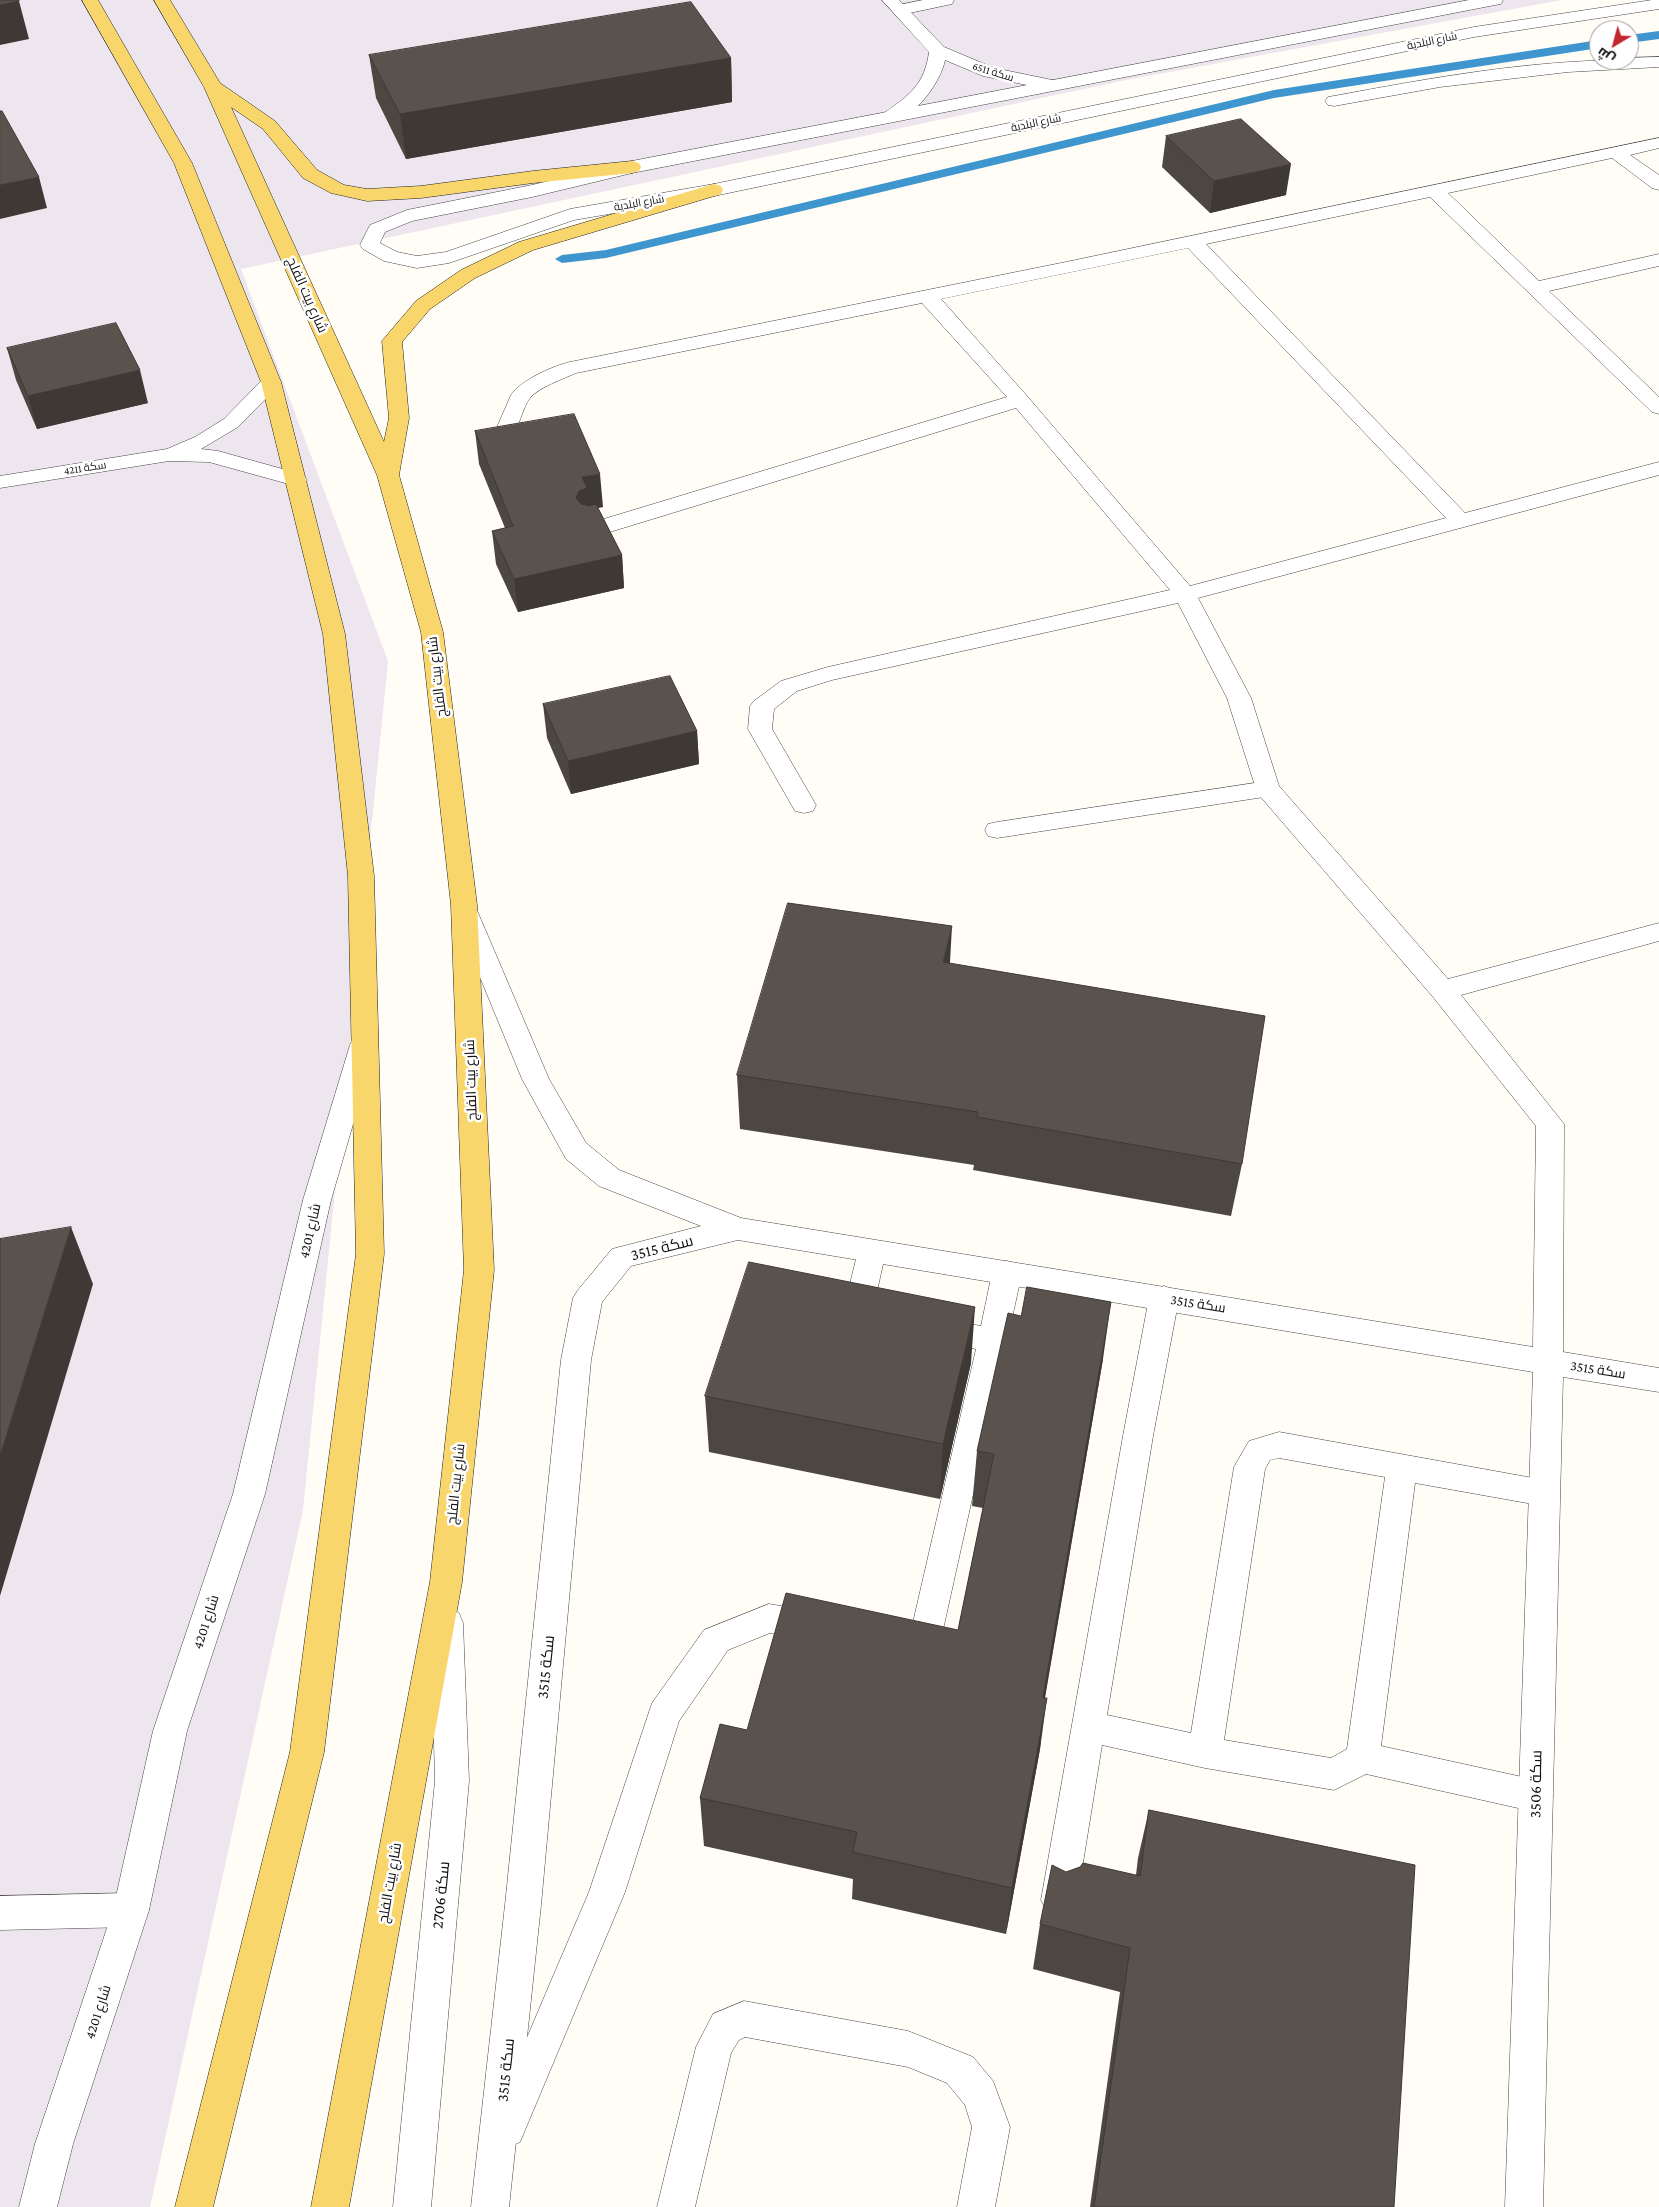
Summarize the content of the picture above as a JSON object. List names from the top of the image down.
{
  "streets": {
    "main road": ["شارع بيت الفلج"],
    "street": [
      "شارع البلدية",
      "سكة 6511",
      "سكة 4211",
      "شارع 4201",
      "سكة 3515",
      "سكة 3506",
      "سكة 2706"
    ]
  },
  "crossings": [
    ["شارع بيت الفلج", "سكة 3515"],
    ["شارع بيت الفلج", "سكة 2706"],
    ["سكة 3515", "سكة 3506"]
  ],
  "north": "bottom left"
}
